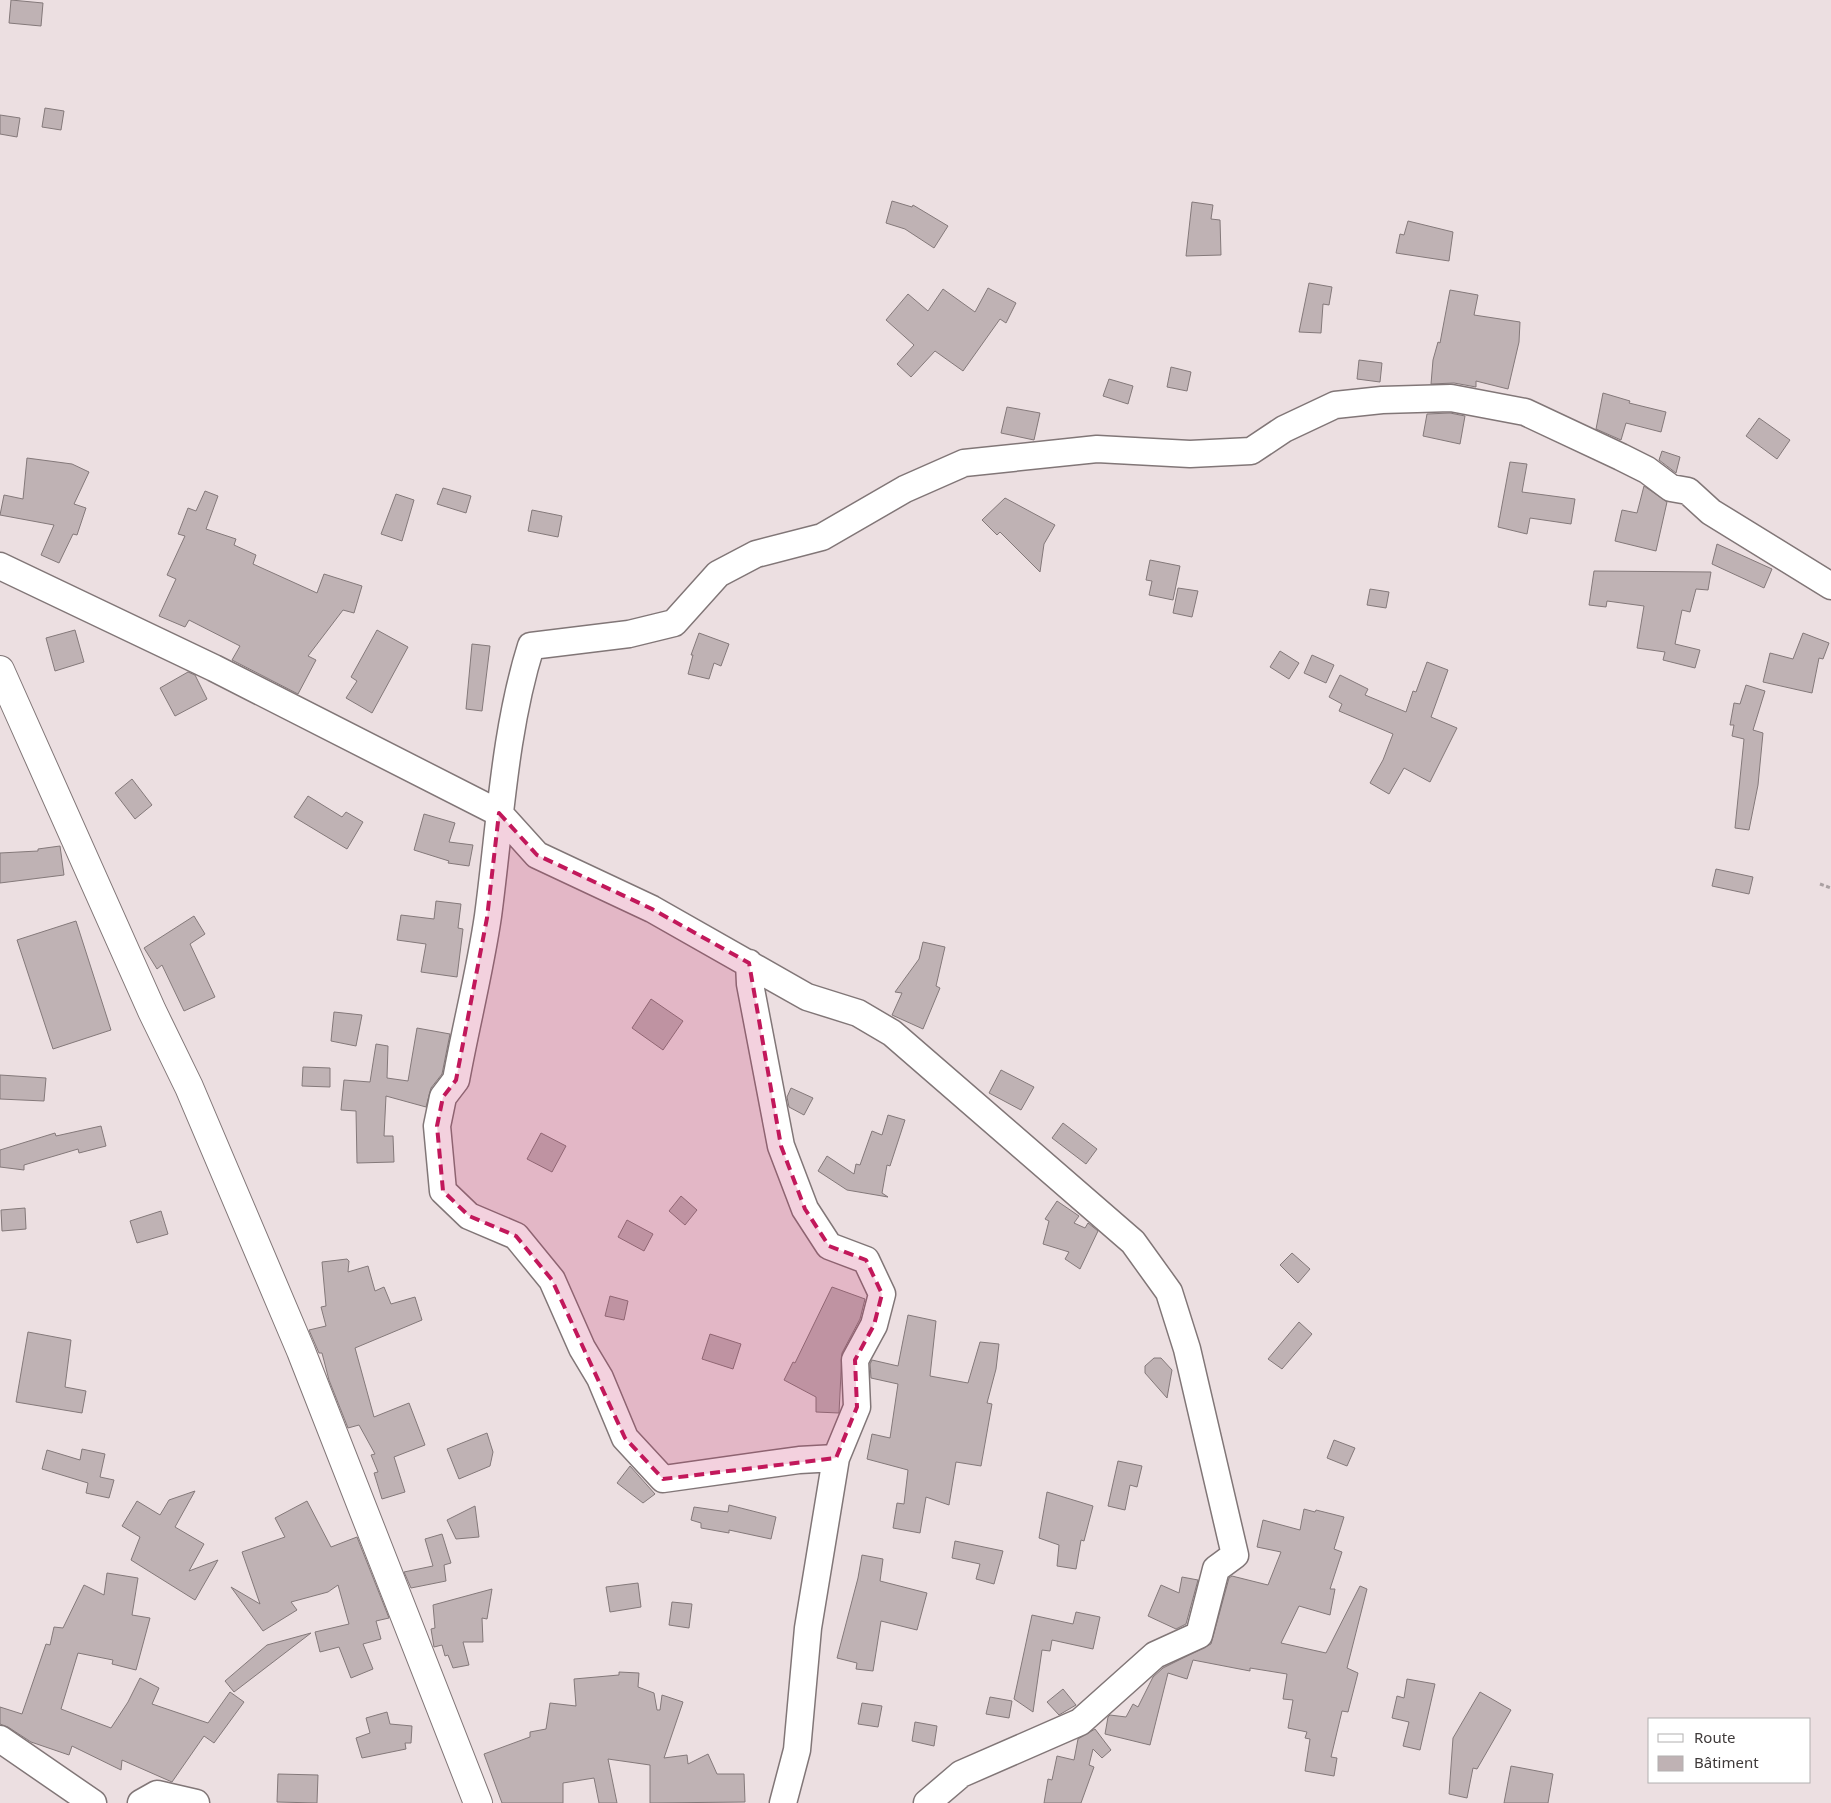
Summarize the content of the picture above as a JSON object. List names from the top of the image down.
{
  "legend": ["Route", "Bâtiment"]
}
